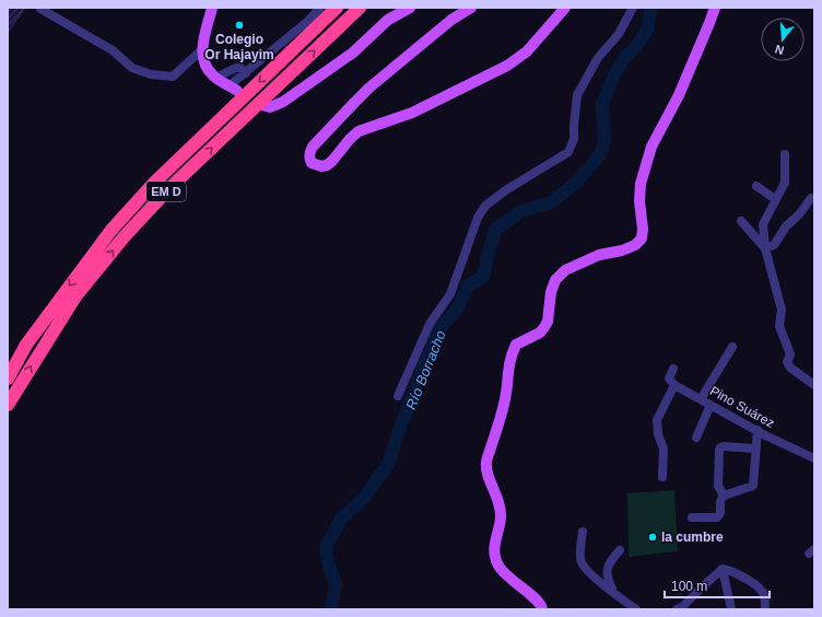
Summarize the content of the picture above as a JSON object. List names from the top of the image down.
{
  "streets": {
    "highway": ["EM D"],
    "street": ["Pino Suárez"]
  },
  "water": ["Río Borracho"],
  "places": ["Colegio Or Hajayim", "la cumbre"],
  "scale_bar": "100 m",
  "north": "bottom"
}
